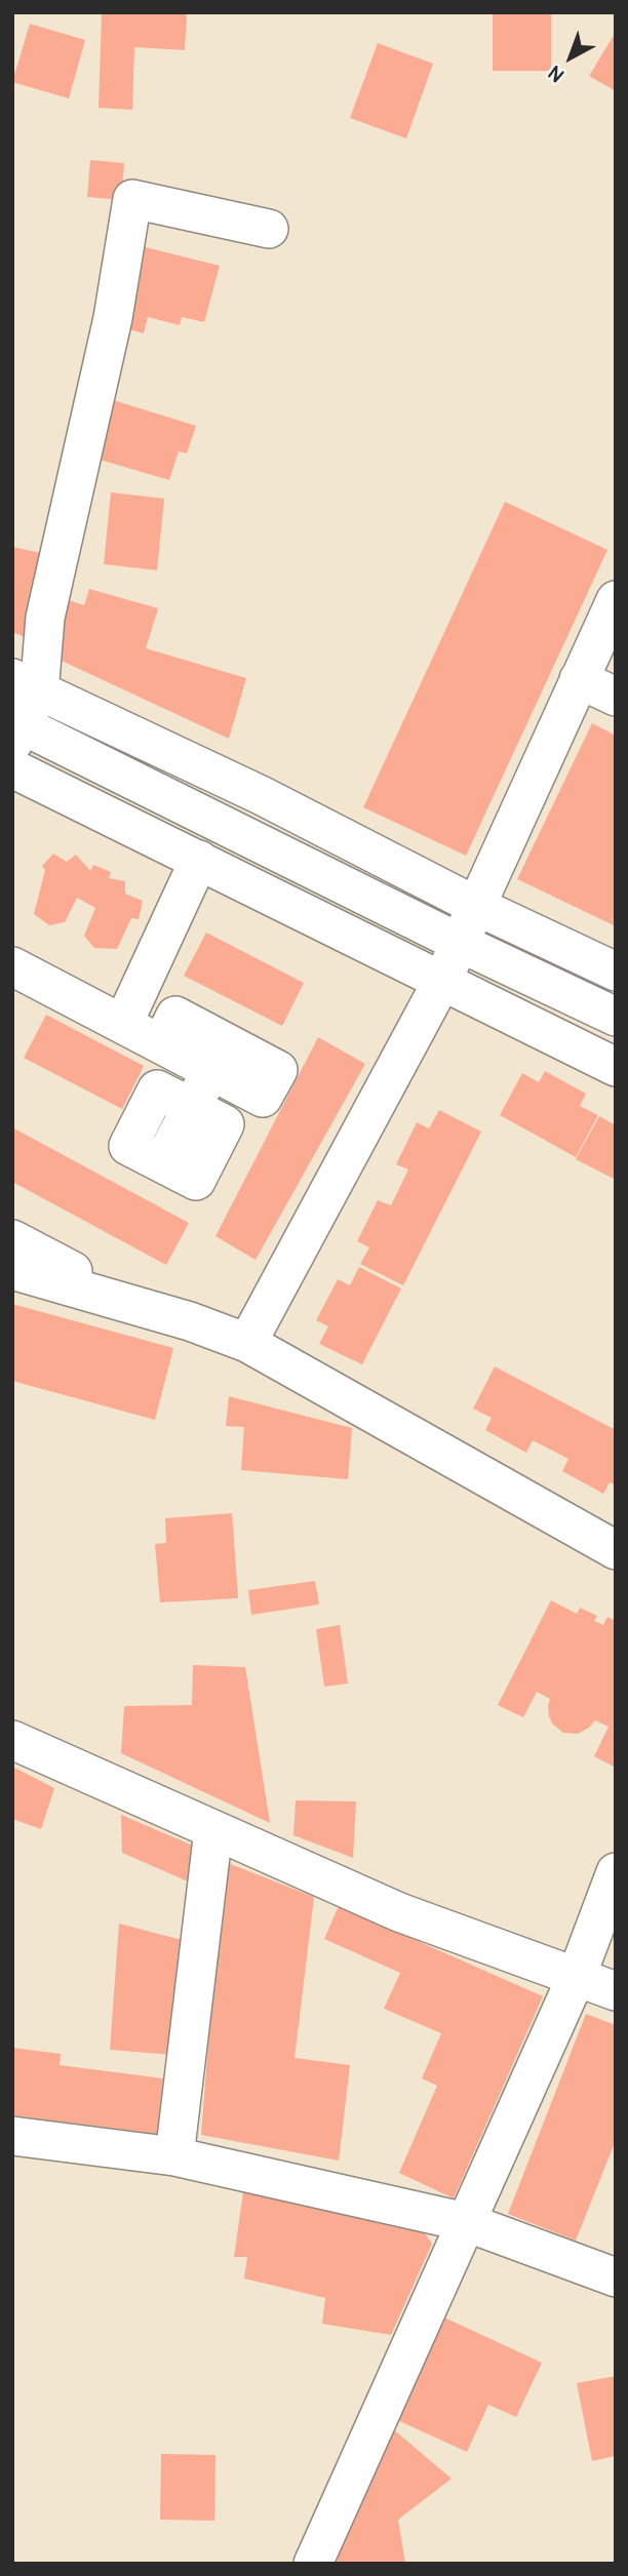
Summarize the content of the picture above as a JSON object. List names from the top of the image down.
{
  "north": "bottom left"
}
